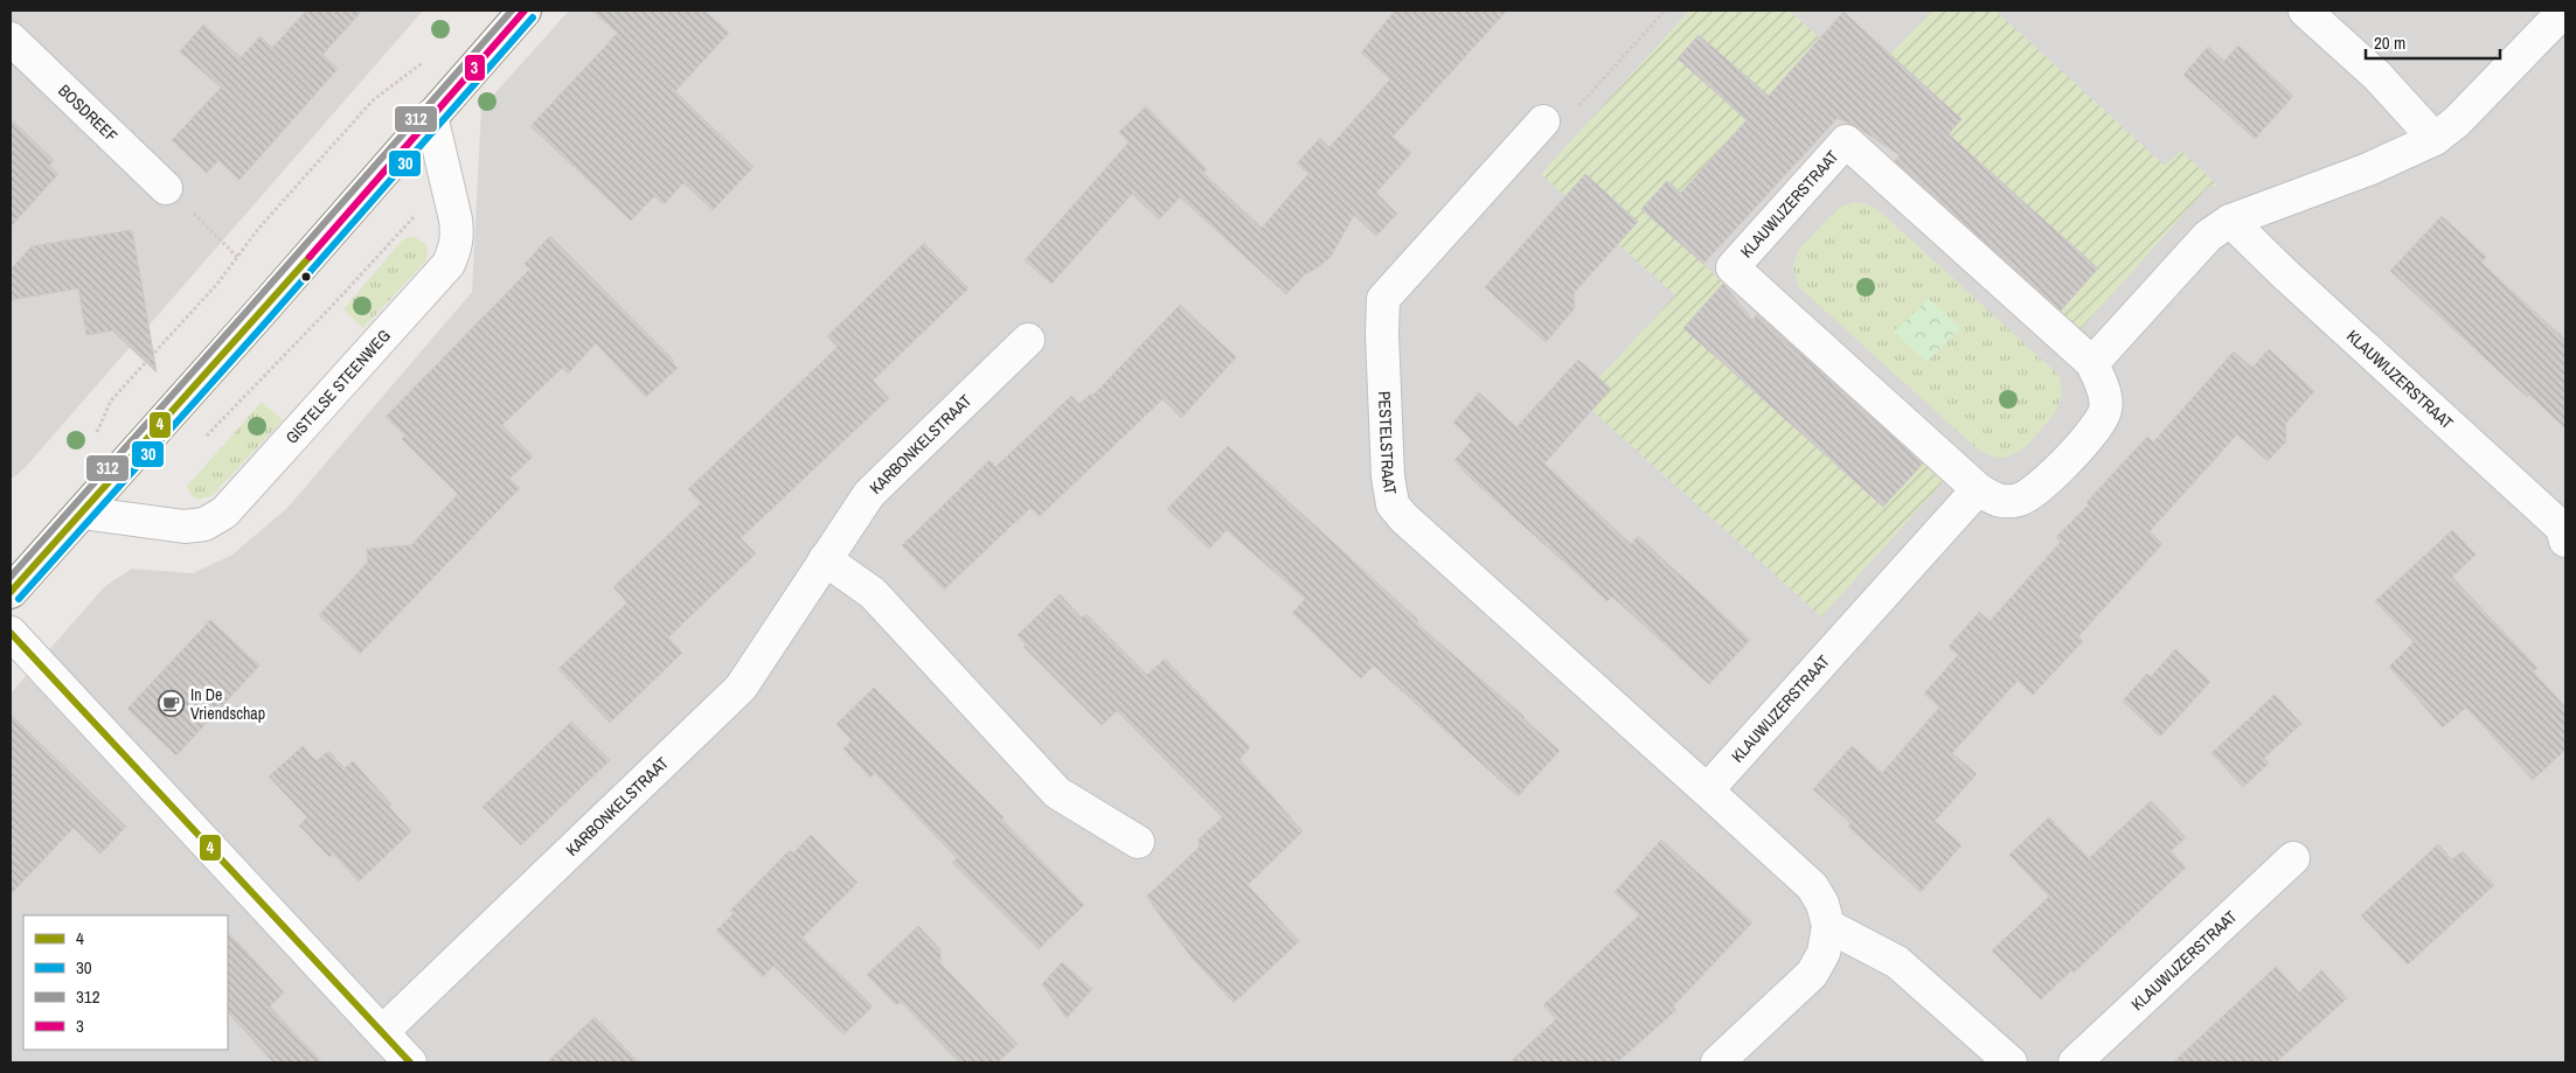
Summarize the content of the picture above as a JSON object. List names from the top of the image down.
{
  "streets": {
    "street": [
      "BOSDREEF",
      "KLAUWIJZERSTRAAT",
      "GISTELSE STEENWEG",
      "PESTELSTRAAT",
      "KARBONKELSTRAAT"
    ]
  },
  "crossings": [
    ["KLAUWIJZERSTRAAT", "PESTELSTRAAT"]
  ],
  "places": {
    "cafe": ["In De Vriendschap"]
  },
  "lines": [
    "transit line 312",
    "transit line 3",
    "transit line 30",
    "transit line 4"
  ],
  "legend": [
    "4",
    "30",
    "312",
    "3"
  ],
  "scale_bar": "20 m"
}
